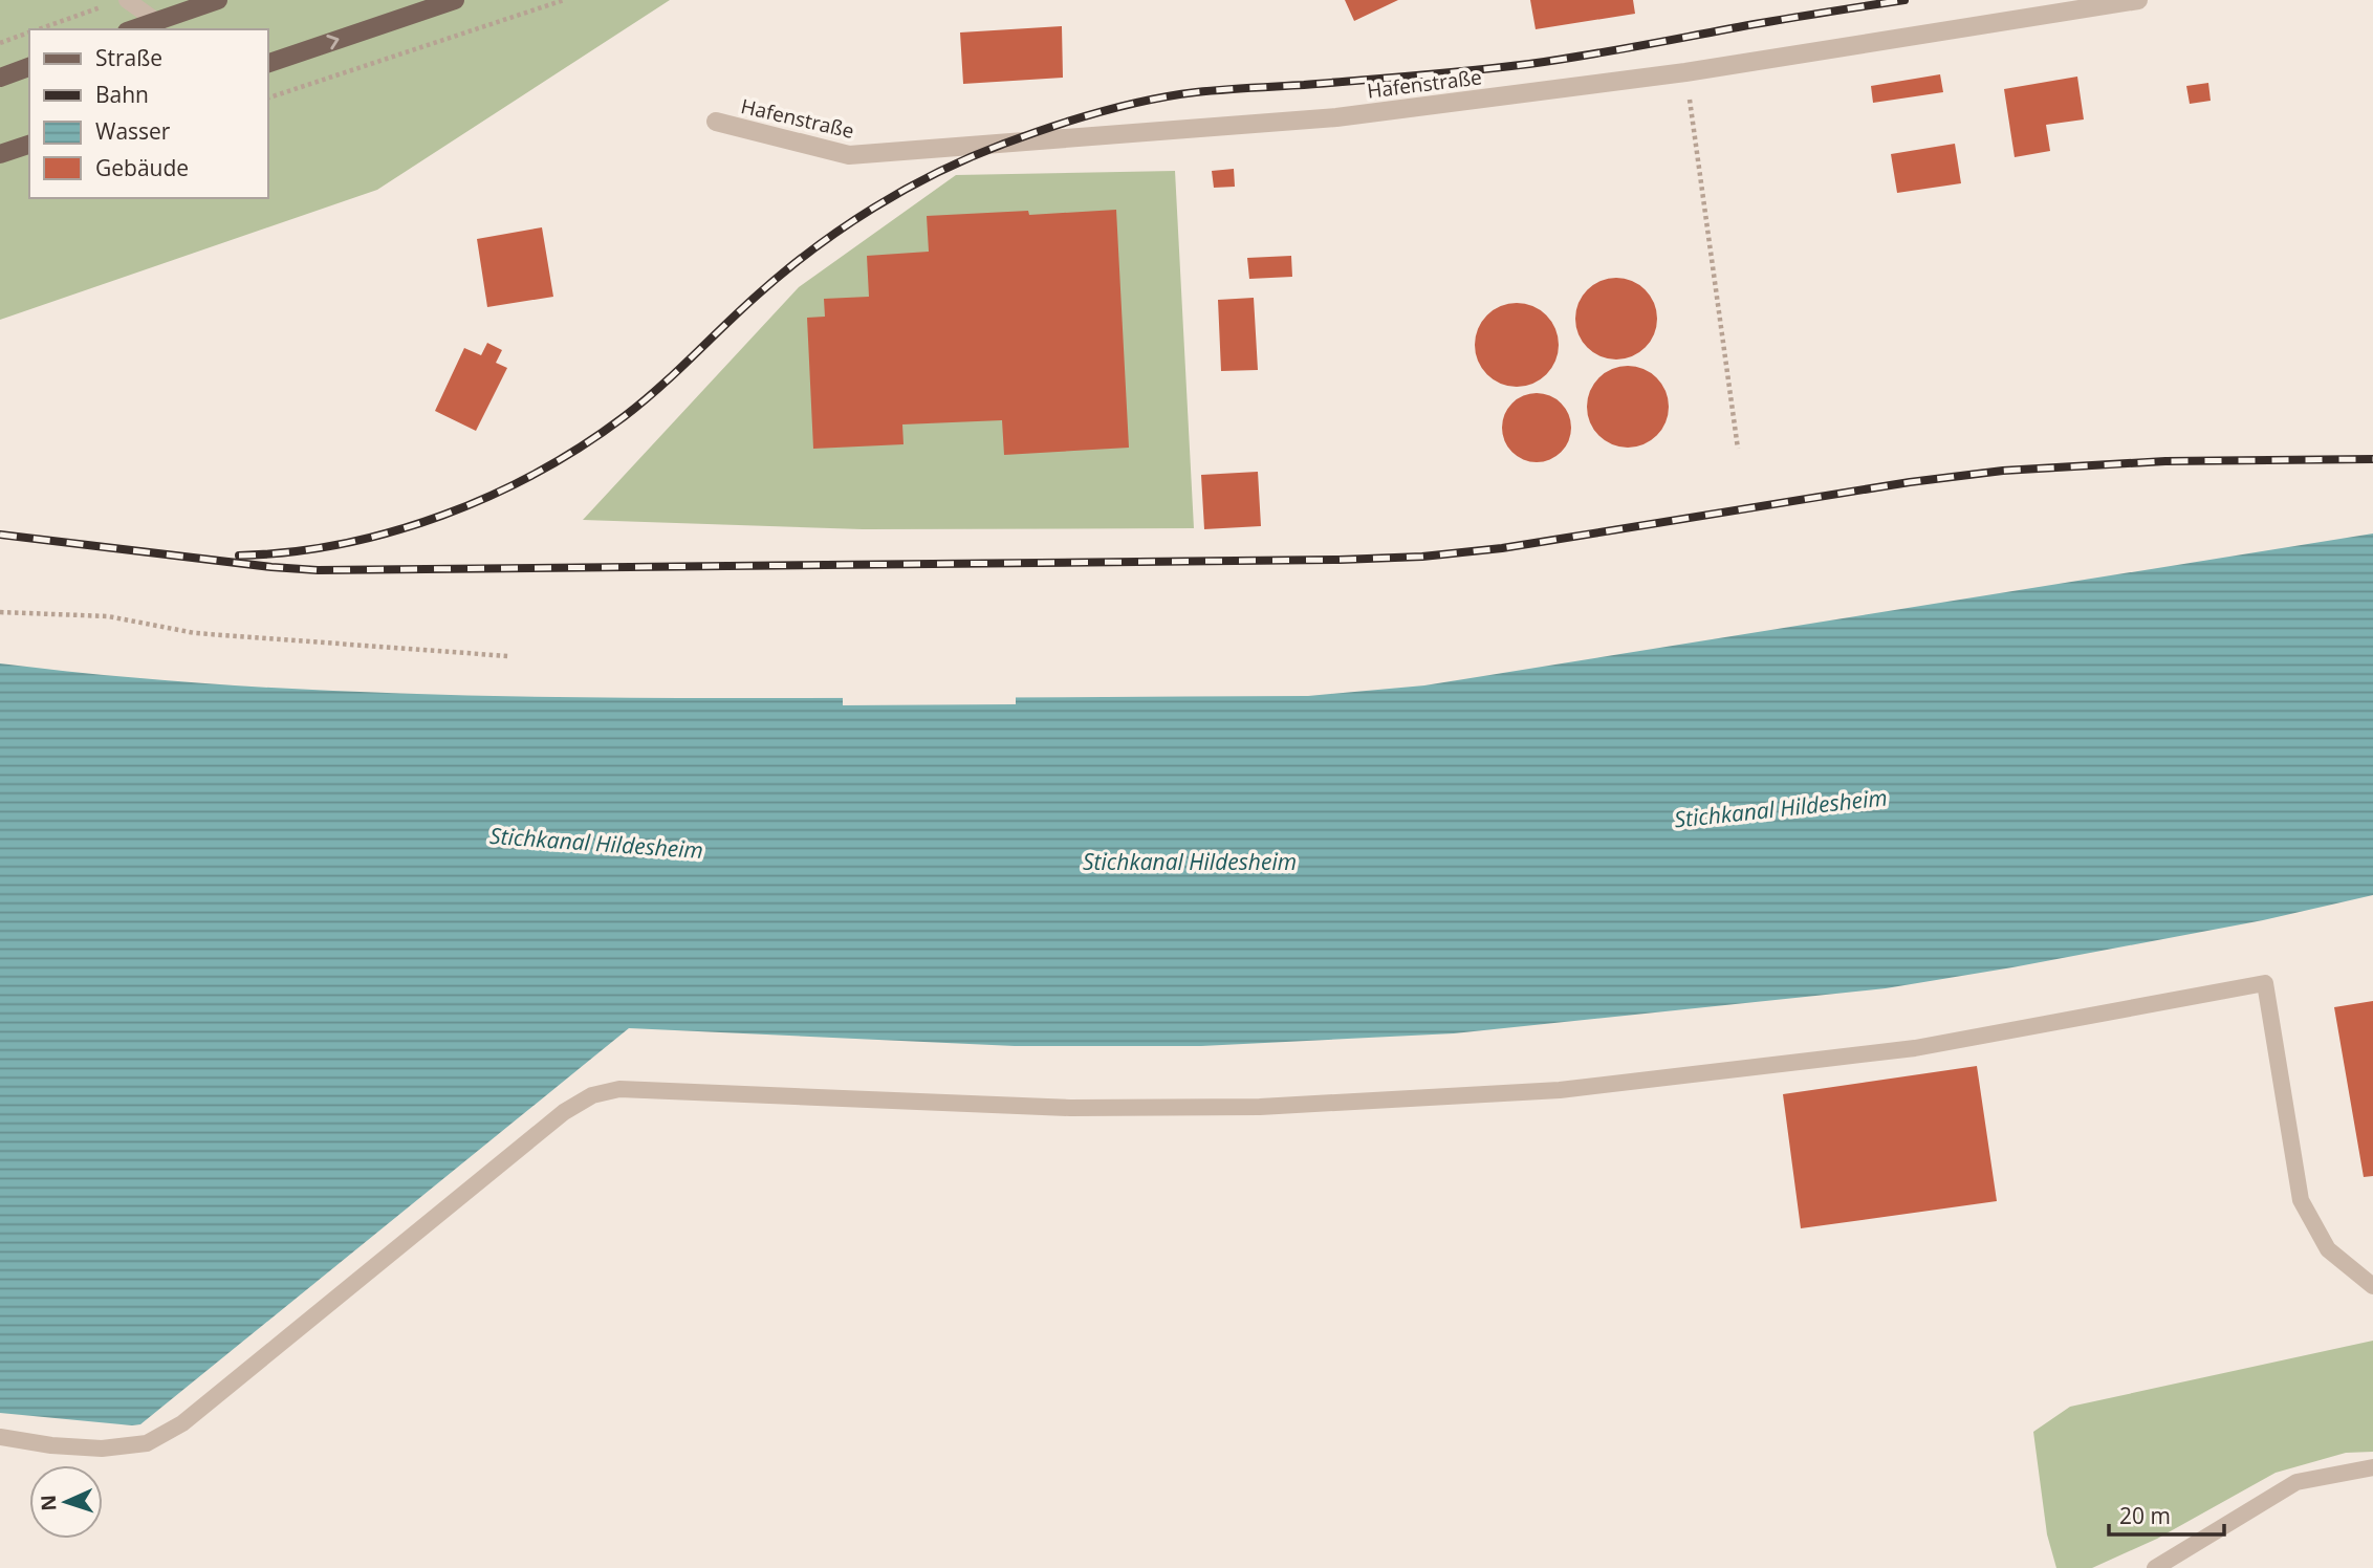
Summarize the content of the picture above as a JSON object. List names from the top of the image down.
{
  "streets": {
    "street": ["Hafenstraße"]
  },
  "water": ["Stichkanal Hildesheim"],
  "legend": [
    "Straße",
    "Bahn",
    "Wasser",
    "Gebäude"
  ],
  "scale_bar": "20 m",
  "north": "left"
}
